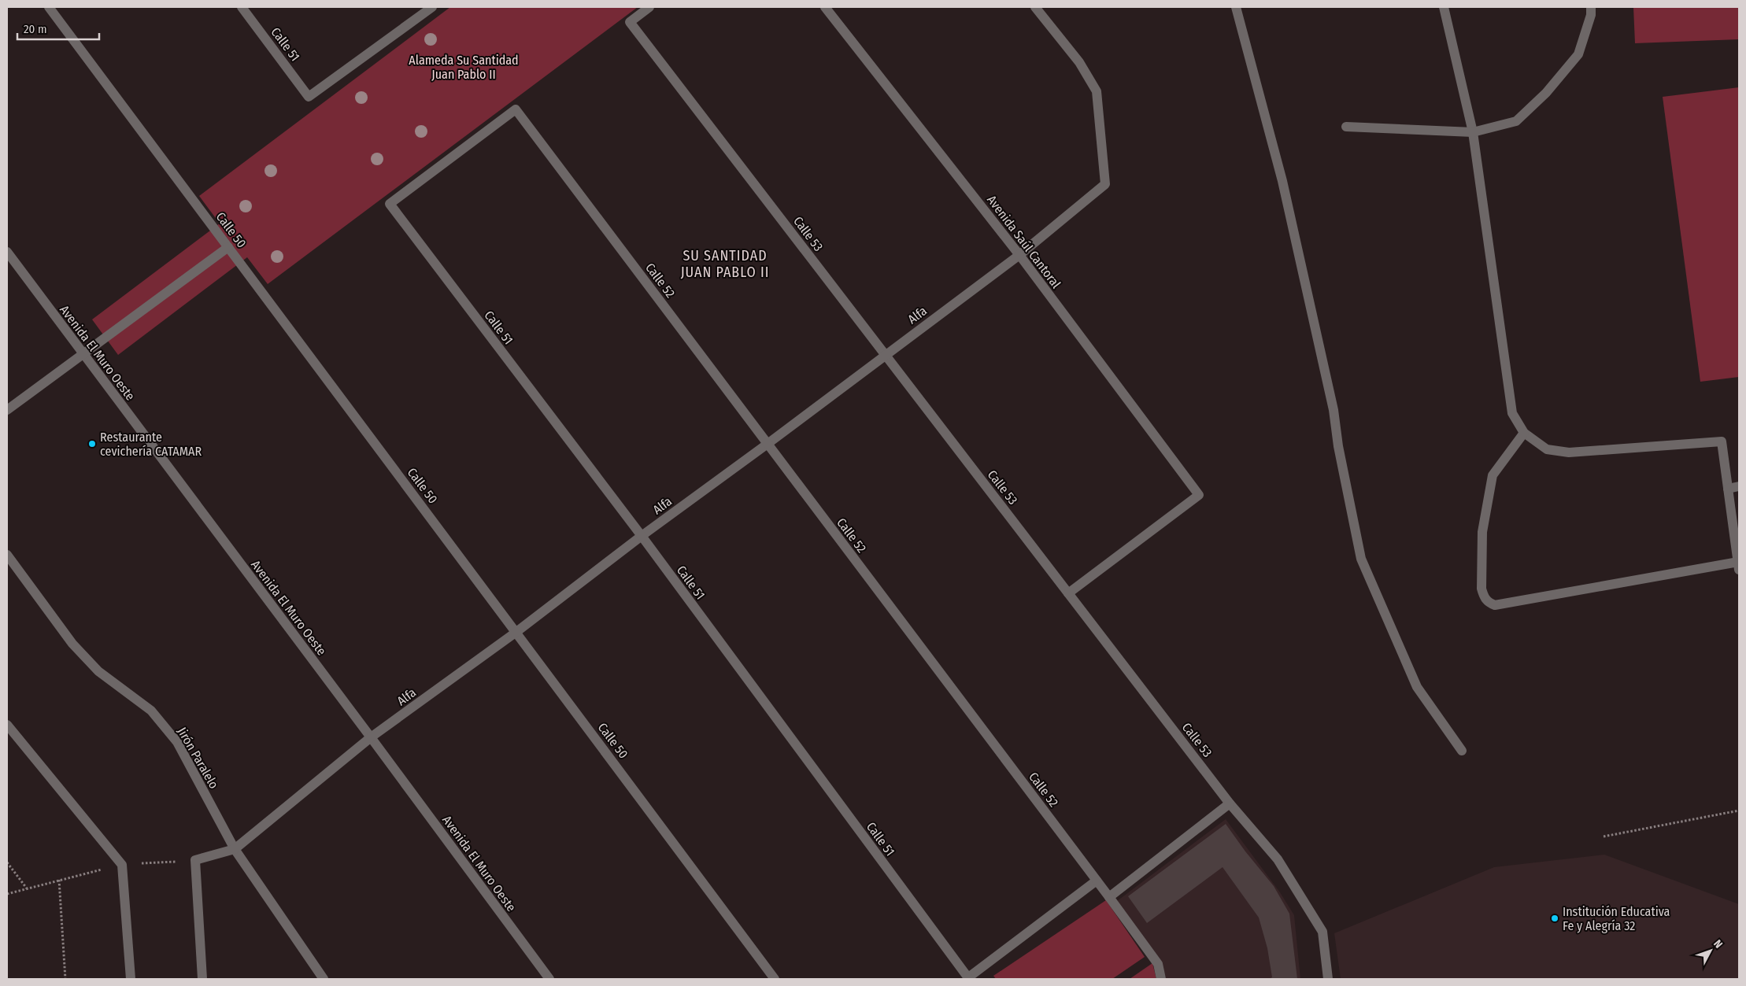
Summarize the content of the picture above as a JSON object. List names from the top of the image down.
{
  "streets": {
    "street": [
      "Calle 51",
      "Calle 50",
      "Calle 53",
      "Avenida Saúl Cantoral",
      "Calle 52",
      "Alfa",
      "Avenida El Muro Oeste",
      "Jirón Paralelo"
    ]
  },
  "crossings": [
    ["Calle 51", "Calle 52"],
    ["Calle 51", "Alfa"],
    ["Calle 50", "Alfa"],
    ["Calle 53", "Avenida Saúl Cantoral"],
    ["Calle 53", "Alfa"],
    ["Avenida Saúl Cantoral", "Alfa"],
    ["Calle 52", "Alfa"],
    ["Alfa", "Avenida El Muro Oeste"],
    ["Alfa", "Jirón Paralelo"]
  ],
  "districts": ["SU SANTIDAD JUAN PABLO II"],
  "parks": ["Alameda Su Santidad Juan Pablo II"],
  "places": ["Restaurante cevichería CATAMAR", "Institución Educativa Fe y Alegría 32"],
  "scale_bar": "20 m",
  "north": "top right"
}
